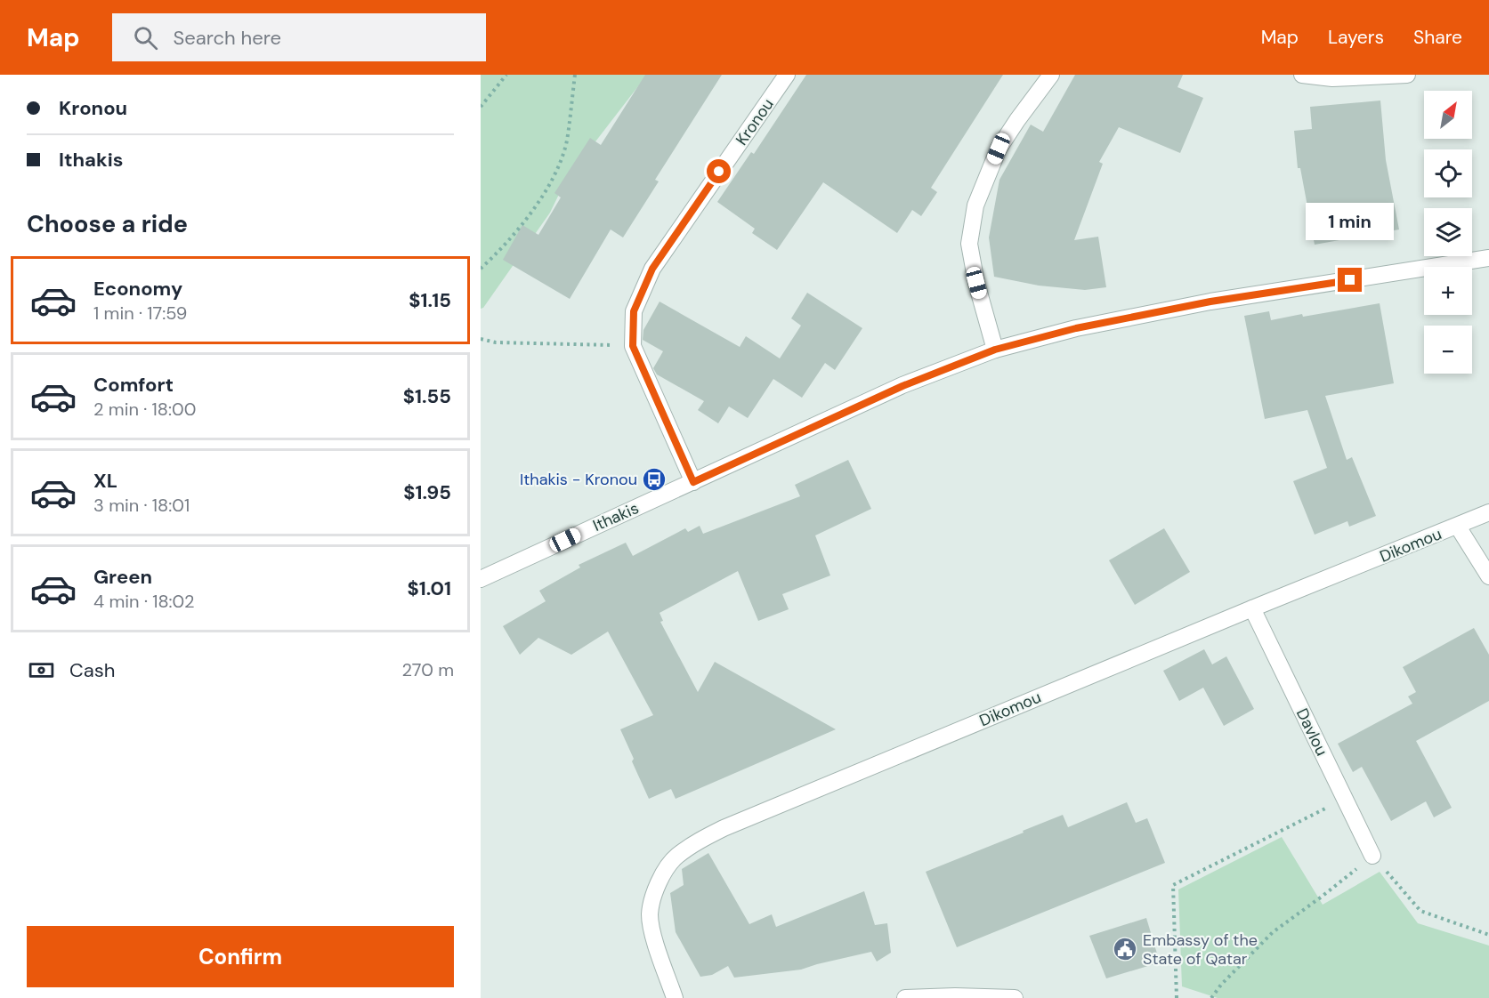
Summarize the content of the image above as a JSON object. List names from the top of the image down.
{
  "streets": {
    "street": [
      "Kronou",
      "Ithakis",
      "Dikomou",
      "Davlou"
    ]
  },
  "crossings": [
    ["Kronou", "Ithakis"],
    ["Dikomou", "Davlou"]
  ],
  "places": {
    "bus stop": ["Ithakis - Kronou"],
    "public building": ["Embassy of the State of Qatar"]
  },
  "north": "top right",
  "page": {
    "header": "Map",
    "search": "Search here",
    "nav": ["Map", "Layers", "Share"],
    "banner": ["Kronou", "Ithakis"],
    "map_buttons": ["+", "−"],
    "heading": "Choose a ride",
    "bubble": "1 min",
    "list": [
      {
        "name": "Economy",
        "note": "1 min · 17:59",
        "value": "$1.15"
      },
      {
        "name": "Comfort",
        "note": "2 min · 18:00",
        "value": "$1.55"
      },
      {
        "name": "XL",
        "note": "3 min · 18:01",
        "value": "$1.95"
      },
      {
        "name": "Green",
        "note": "4 min · 18:02",
        "value": "$1.01"
      }
    ],
    "pay": ["Cash", "270 m"],
    "buttons": "Confirm"
  }
}
